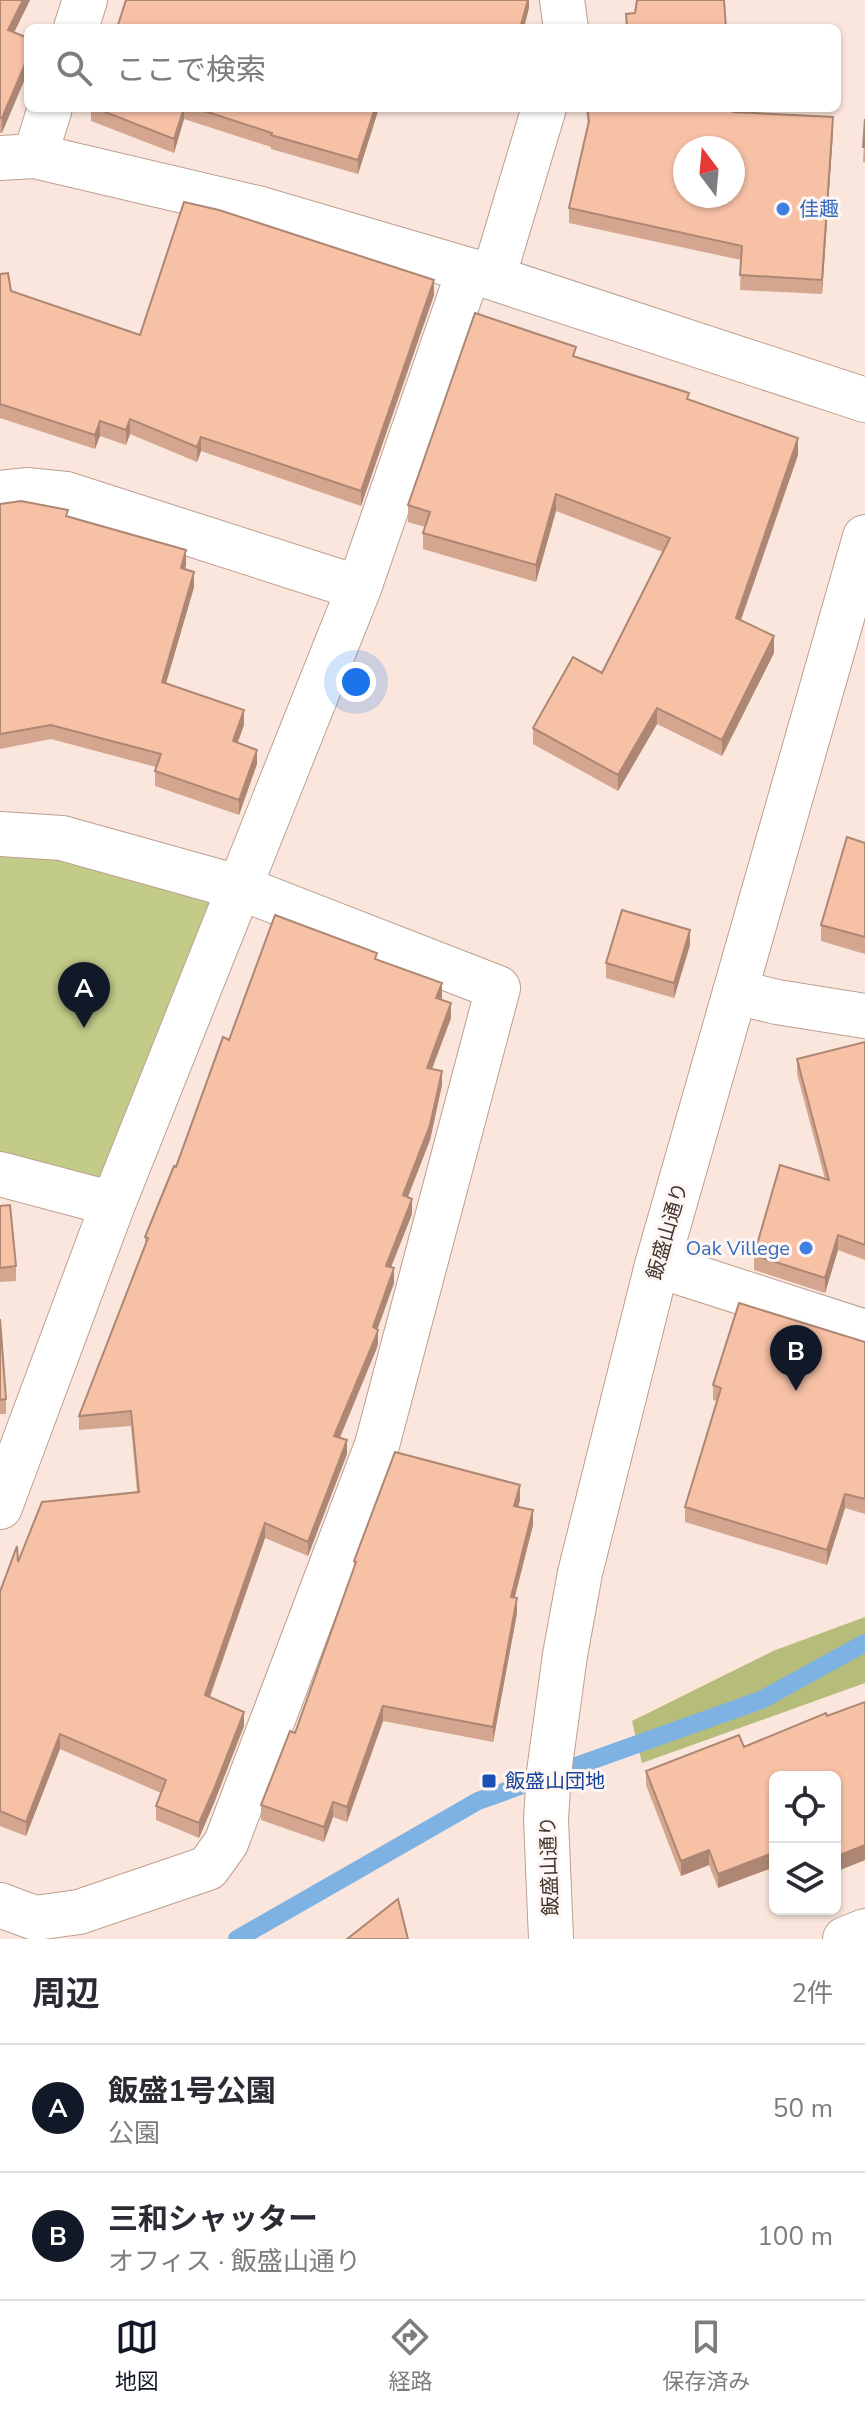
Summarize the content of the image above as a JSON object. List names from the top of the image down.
{
  "streets": {
    "street": ["飯盛山通り"]
  },
  "places": {
    "other": ["佳趣", "Oak Villege"],
    "transit": ["飯盛山団地"]
  },
  "north": "top",
  "page": {
    "search": "ここで検索",
    "pins": ["A", "B"],
    "heading": ["周辺", "2件"],
    "list": [
      {
        "mark": "A",
        "name": "飯盛1号公園",
        "note": "公園",
        "value": "50 m"
      },
      {
        "mark": "B",
        "name": "三和シャッター",
        "note": "オフィス · 飯盛山通り",
        "value": "100 m"
      }
    ],
    "nav": ["地図", "経路", "保存済み"]
  }
}
